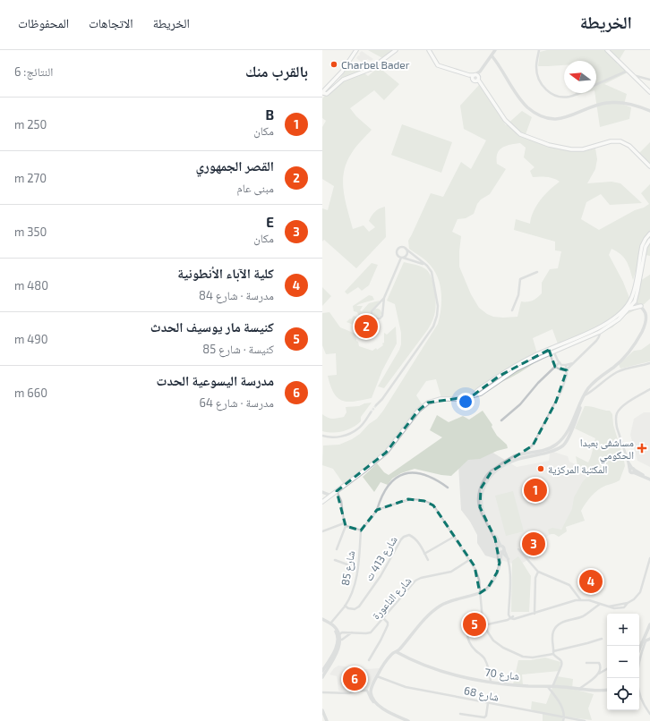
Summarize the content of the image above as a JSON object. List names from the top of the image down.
{
  "streets": {
    "street": [
      "شارع 413 ت",
      "شارع 85",
      "شارع الناعورة",
      "شارع 70",
      "شارع 68"
    ]
  },
  "crossings": [
    ["شارع 413 ت", "شارع 85"]
  ],
  "places": {
    "other": ["Charbel Bader", "المكتبة المركزية"],
    "health": ["مساشفى بعبدا الحكومي"]
  },
  "north": "left",
  "page": {
    "header": "الخريطة",
    "nav": ["الخريطة", "الاتجاهات", "المحفوظات"],
    "heading": ["بالقرب منك", "النتائج: 6"],
    "list": [
      {
        "mark": "1",
        "name": "B",
        "note": "مكان",
        "value": "250 m"
      },
      {
        "mark": "2",
        "name": "القصر الجمهوري",
        "note": "مبنى عام",
        "value": "270 m"
      },
      {
        "mark": "3",
        "name": "E",
        "note": "مكان",
        "value": "350 m"
      },
      {
        "mark": "4",
        "name": "كلية الآباء الأنطونية",
        "note": "مدرسة · شارع 84",
        "value": "480 m"
      },
      {
        "mark": "5",
        "name": "كنيسة مار يوسيف الحدث",
        "note": "كنيسة · شارع 85",
        "value": "490 m"
      },
      {
        "mark": "6",
        "name": "مدرسة اليسوعية الحدت",
        "note": "مدرسة · شارع 64",
        "value": "660 m"
      }
    ],
    "pins": [
      "2",
      "1",
      "3",
      "4",
      "5",
      "6"
    ],
    "map_buttons": ["+", "−"]
  }
}
